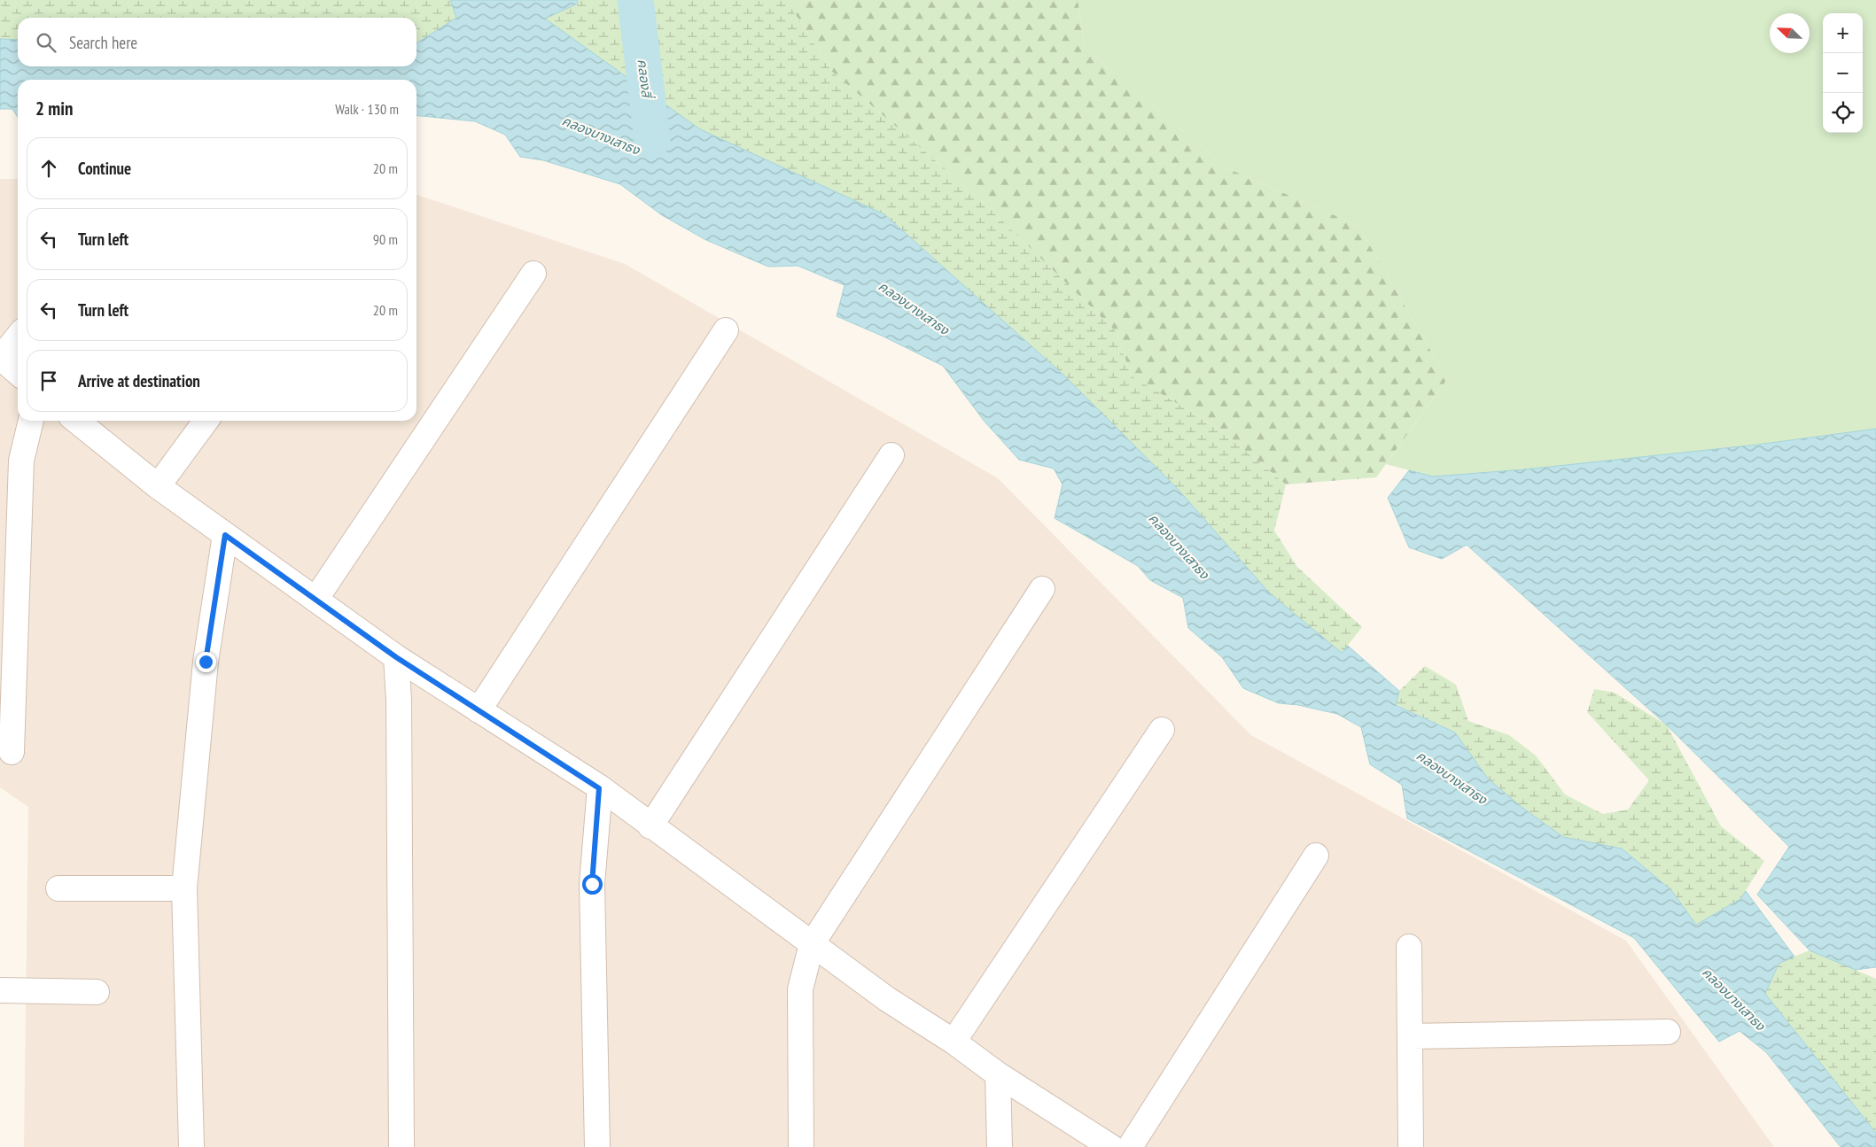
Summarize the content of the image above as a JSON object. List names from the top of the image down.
{
  "water": ["คลองสี่", "คลองบางเสาธง"],
  "north": "top left",
  "page": {
    "map_buttons": ["+", "−"],
    "search": "Search here",
    "heading": ["2 min", "Walk · 130 m"],
    "list": [
      ["Continue", "20 m"],
      ["Turn left", "90 m"],
      ["Turn left", "20 m"],
      "Arrive at destination"
    ]
  }
}
